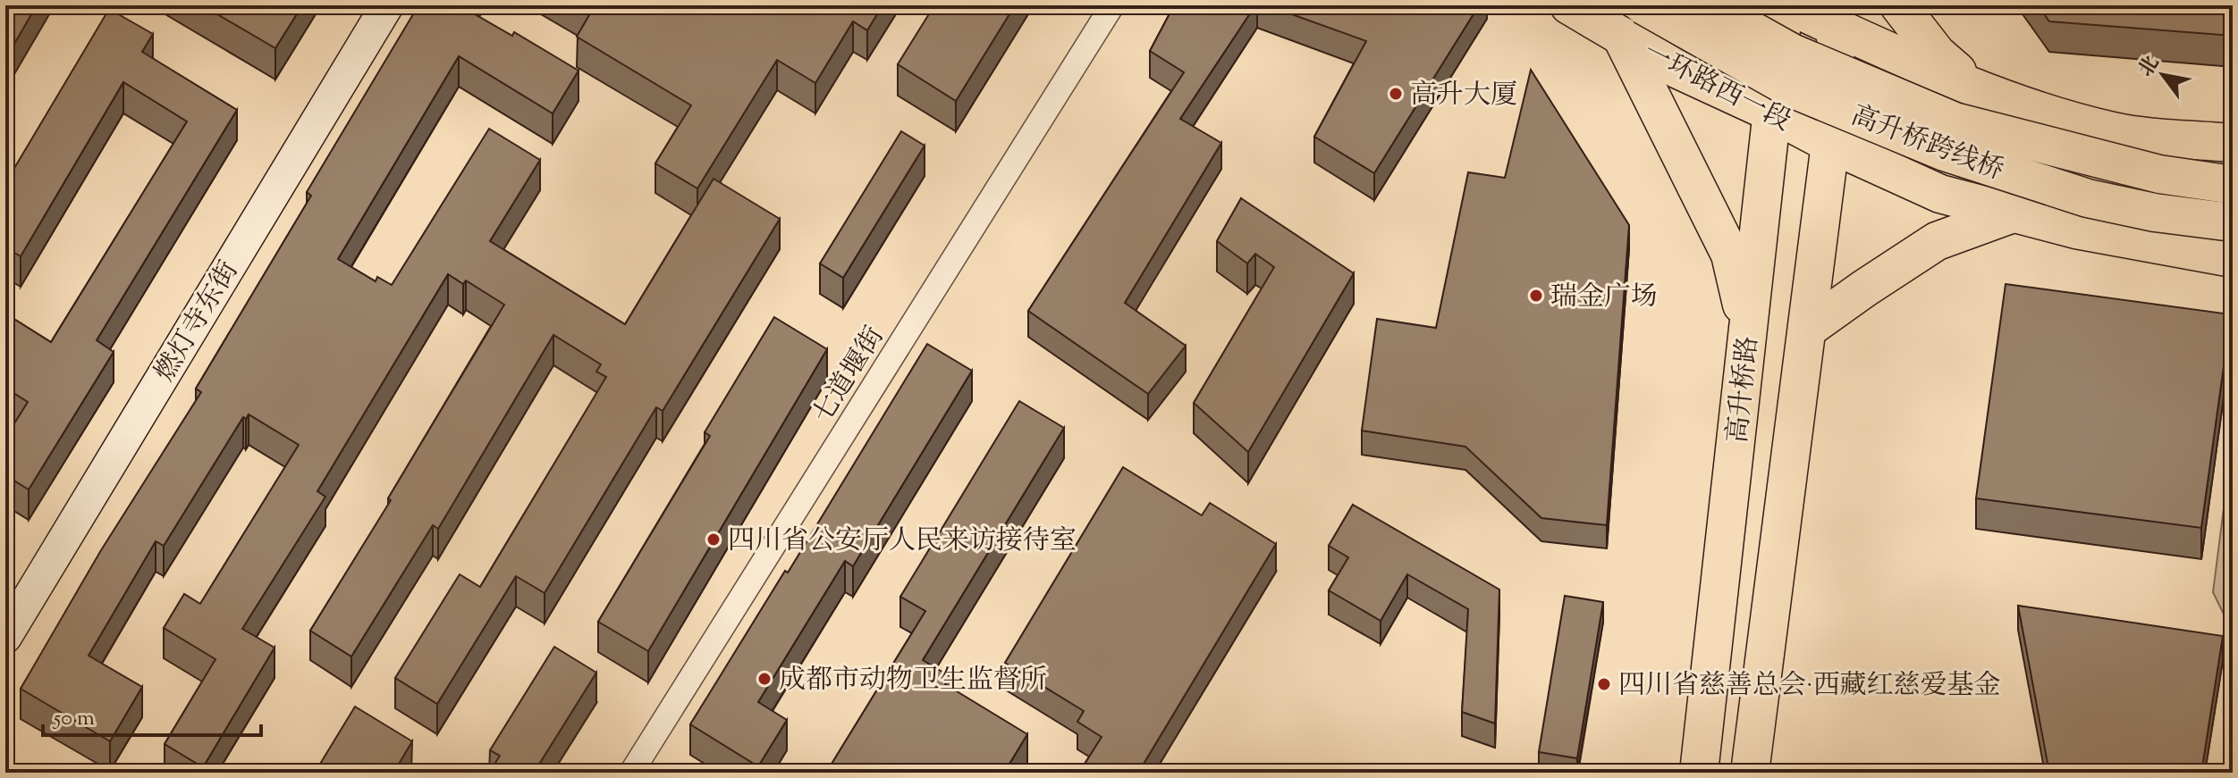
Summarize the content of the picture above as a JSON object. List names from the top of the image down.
{
  "streets": {
    "main road": ["一环路西一段", "高升桥跨线桥", "高升桥路"],
    "street": ["燃灯寺东街", "七道堰街"]
  },
  "crossings": [
    ["一环路西一段", "高升桥路"]
  ],
  "places": [
    "高升大厦",
    "瑞金广场",
    "四川省公安厅人民来访接待室",
    "成都市动物卫生监督所",
    "四川省慈善总会·西藏红慈爱基金"
  ],
  "scale_bar": "50 m",
  "north": "top left"
}
